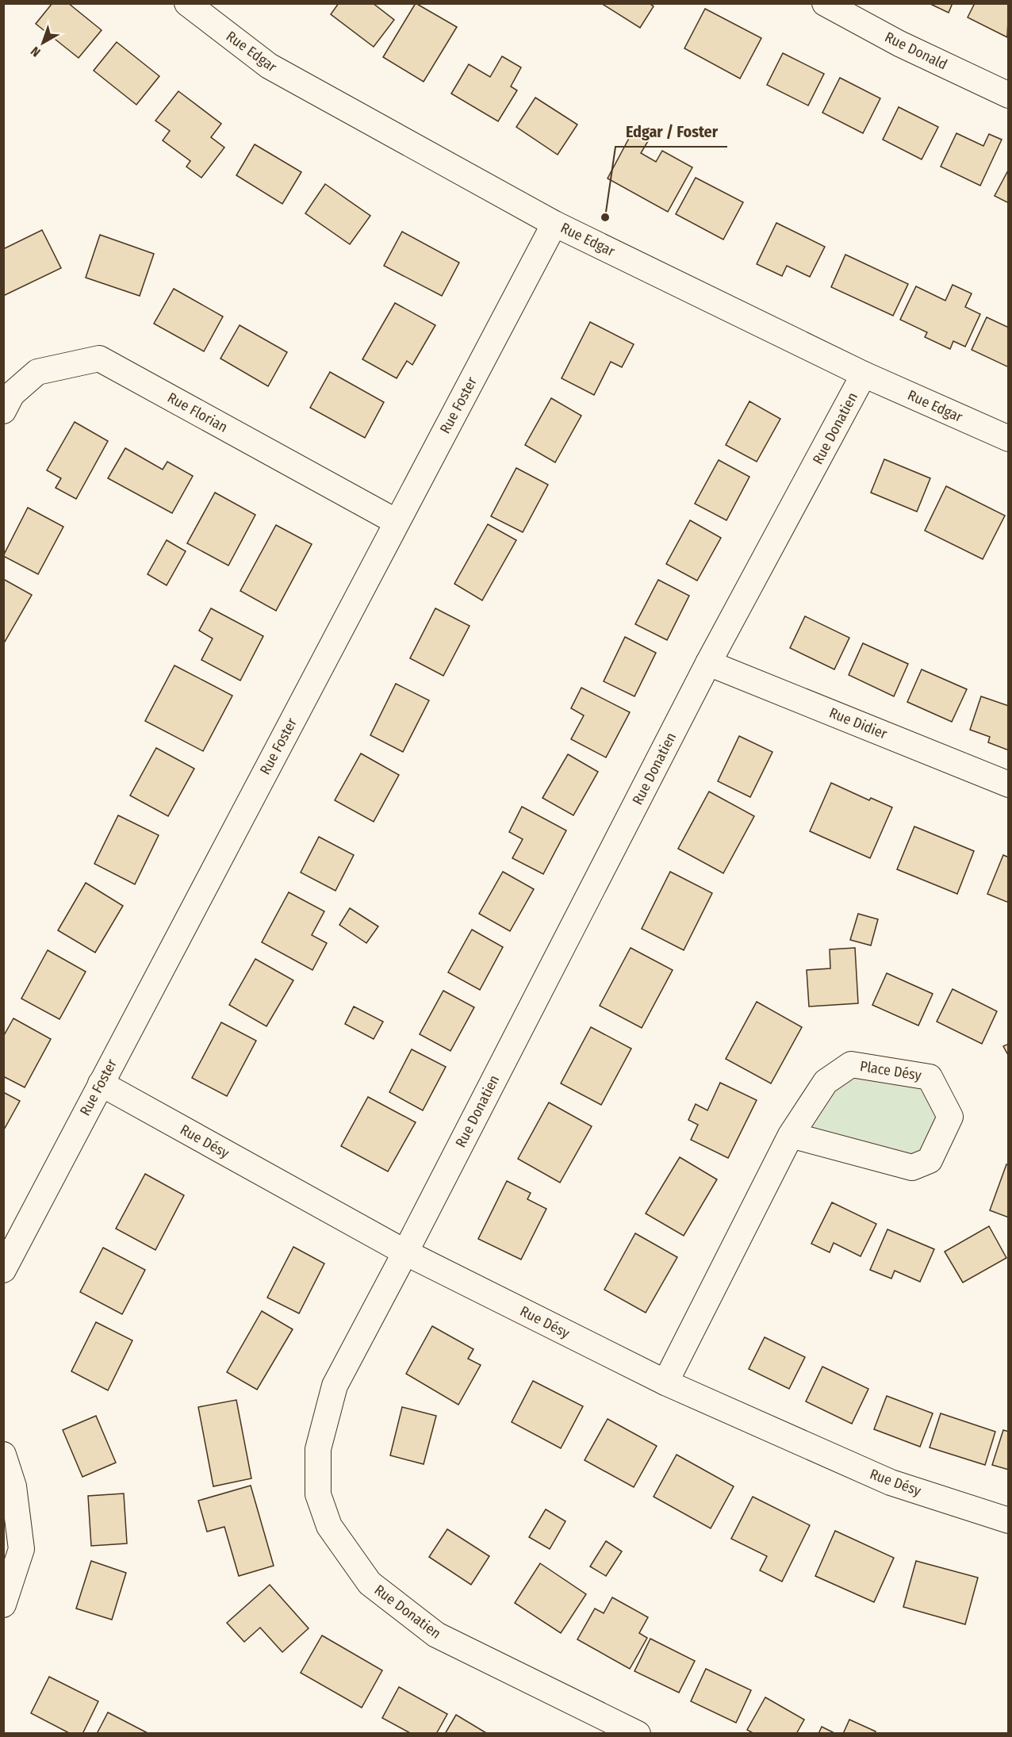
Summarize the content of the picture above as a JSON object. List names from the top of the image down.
{
  "streets": {
    "street": [
      "Rue Donald",
      "Rue Edgar",
      "Rue Foster",
      "Rue Florian",
      "Rue Donatien",
      "Rue Didier",
      "Place Désy",
      "Rue Désy"
    ]
  },
  "crossings": [
    ["Rue Edgar", "Rue Foster"],
    ["Rue Edgar", "Rue Donatien"],
    ["Rue Foster", "Rue Florian"],
    ["Rue Foster", "Rue Désy"],
    ["Rue Donatien", "Rue Didier"],
    ["Rue Donatien", "Rue Désy"],
    ["Place Désy", "Rue Désy"]
  ],
  "places": ["Edgar / Foster"],
  "north": "bottom left"
}
